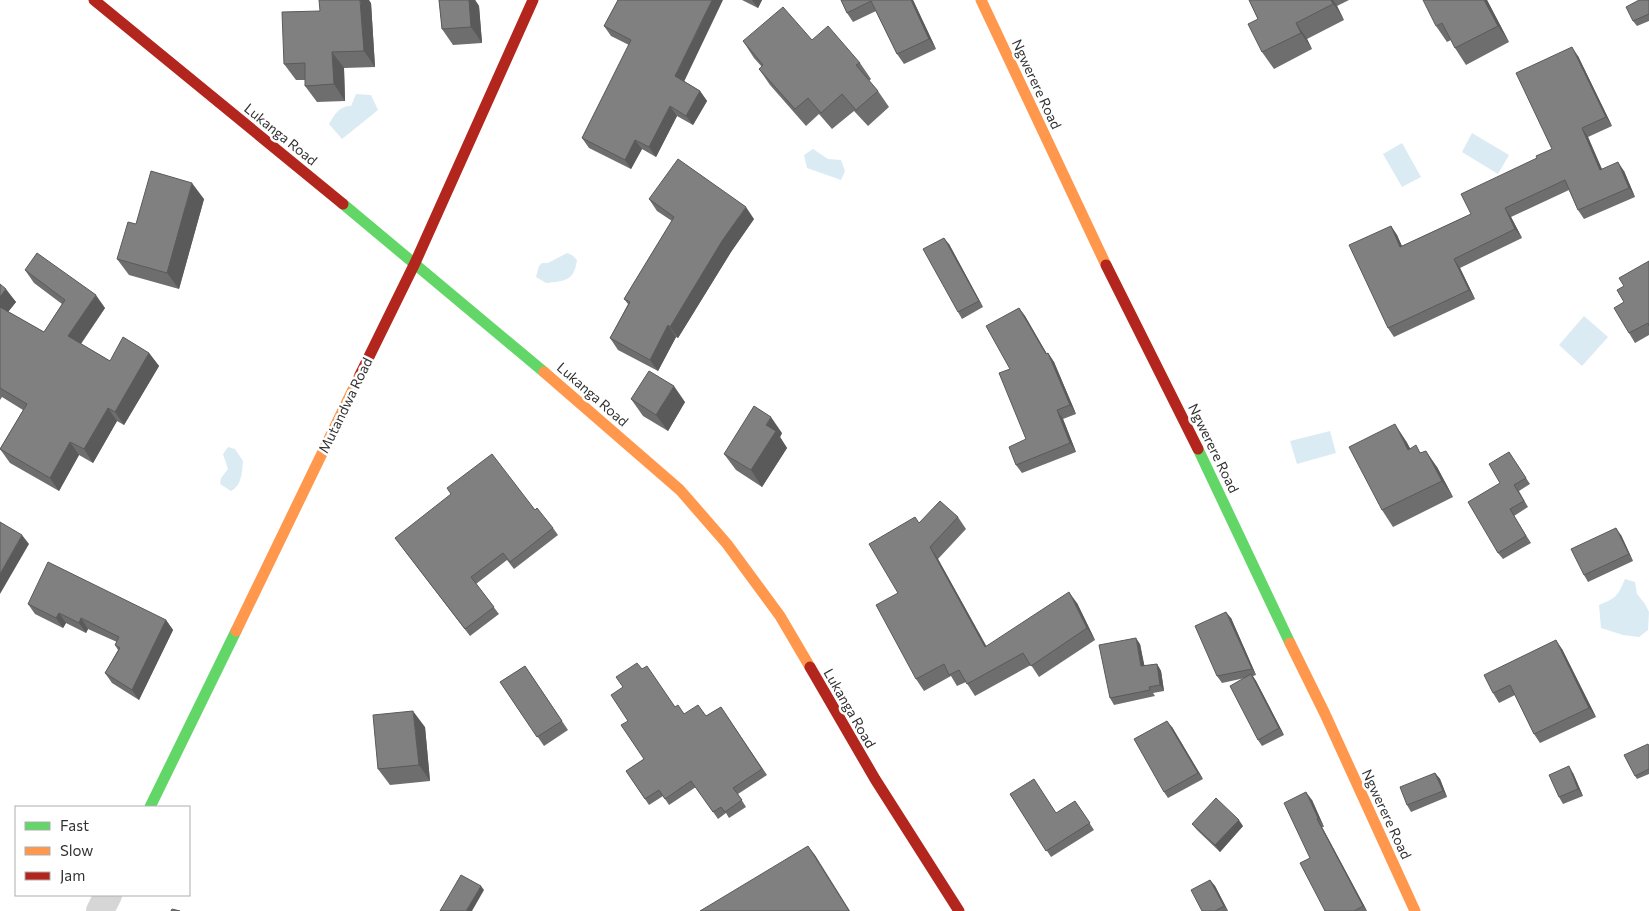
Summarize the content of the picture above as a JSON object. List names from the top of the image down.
{
  "streets": {
    "street": ["Ngwerere Road", "Lukanga Road", "Mutandwa Road"]
  },
  "crossings": [
    ["Lukanga Road", "Mutandwa Road"]
  ],
  "legend": ["Fast", "Slow", "Jam"]
}
